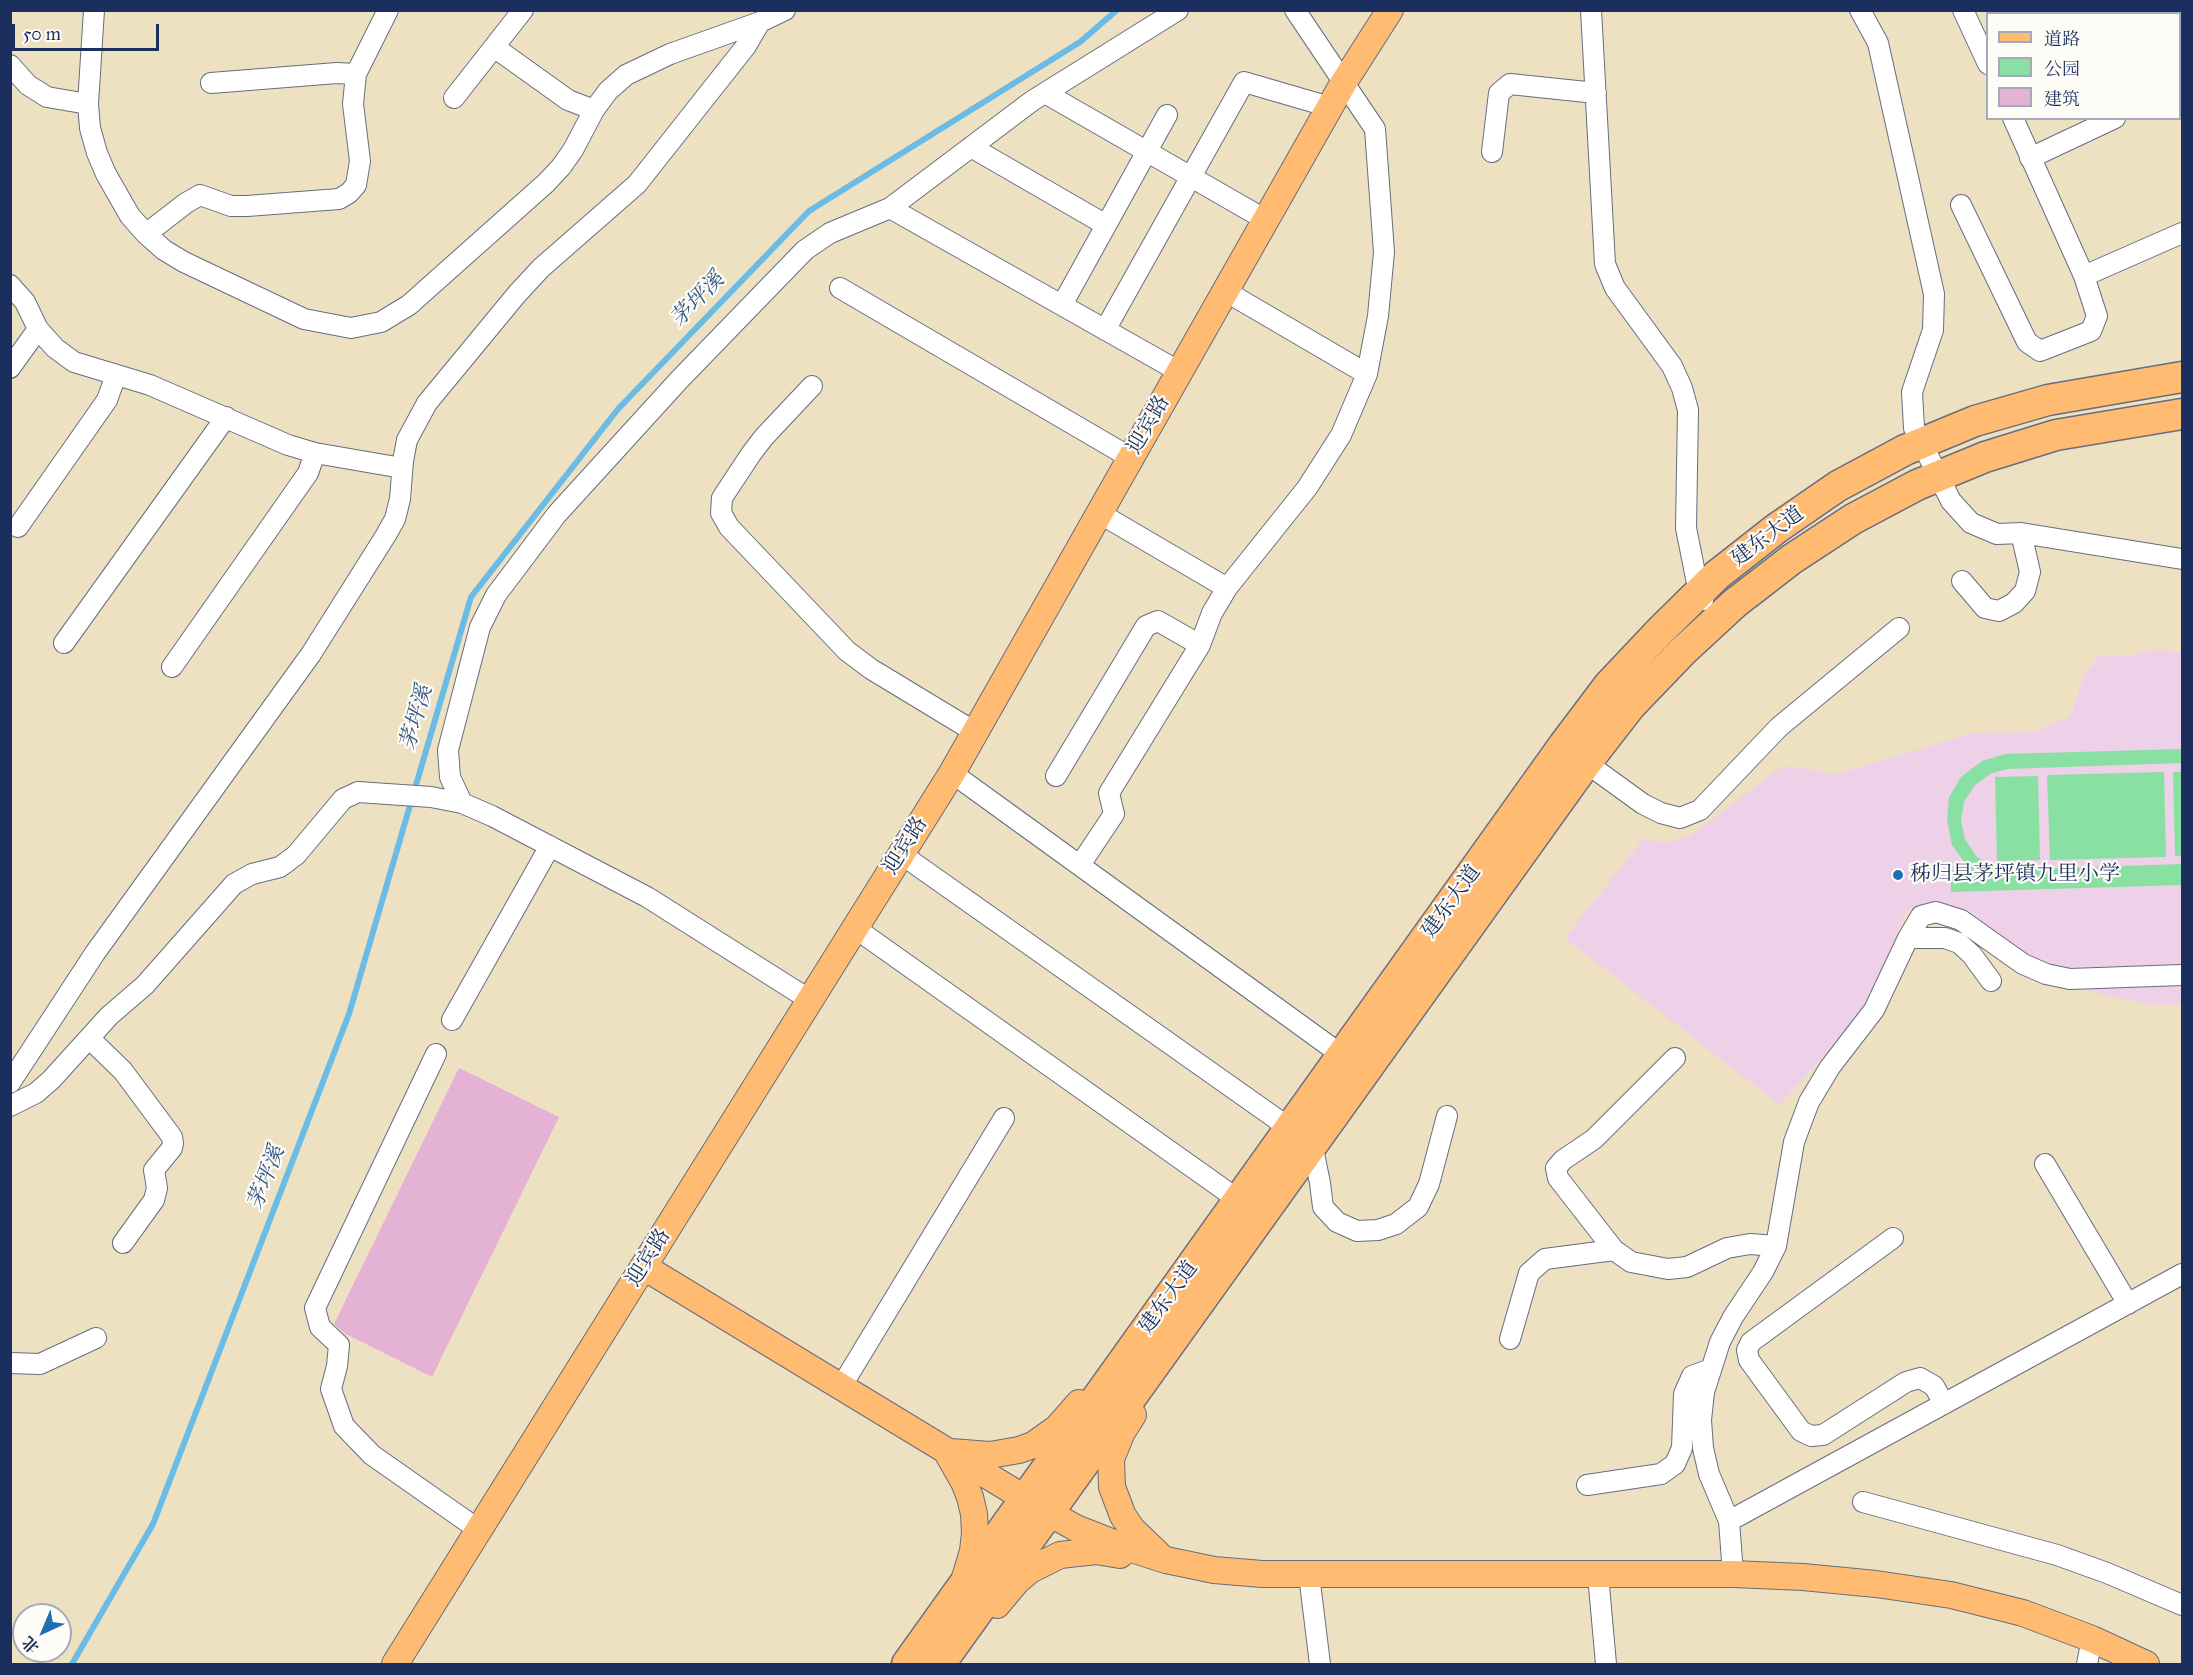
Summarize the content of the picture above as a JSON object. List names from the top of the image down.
{
  "streets": {
    "highway": ["建东大道"],
    "main road": ["迎宾路"]
  },
  "water": ["茅坪溪"],
  "places": ["秭归县茅坪镇九里小学"],
  "legend": ["道路", "公园", "建筑"],
  "scale_bar": "50 m",
  "north": "bottom left"
}
